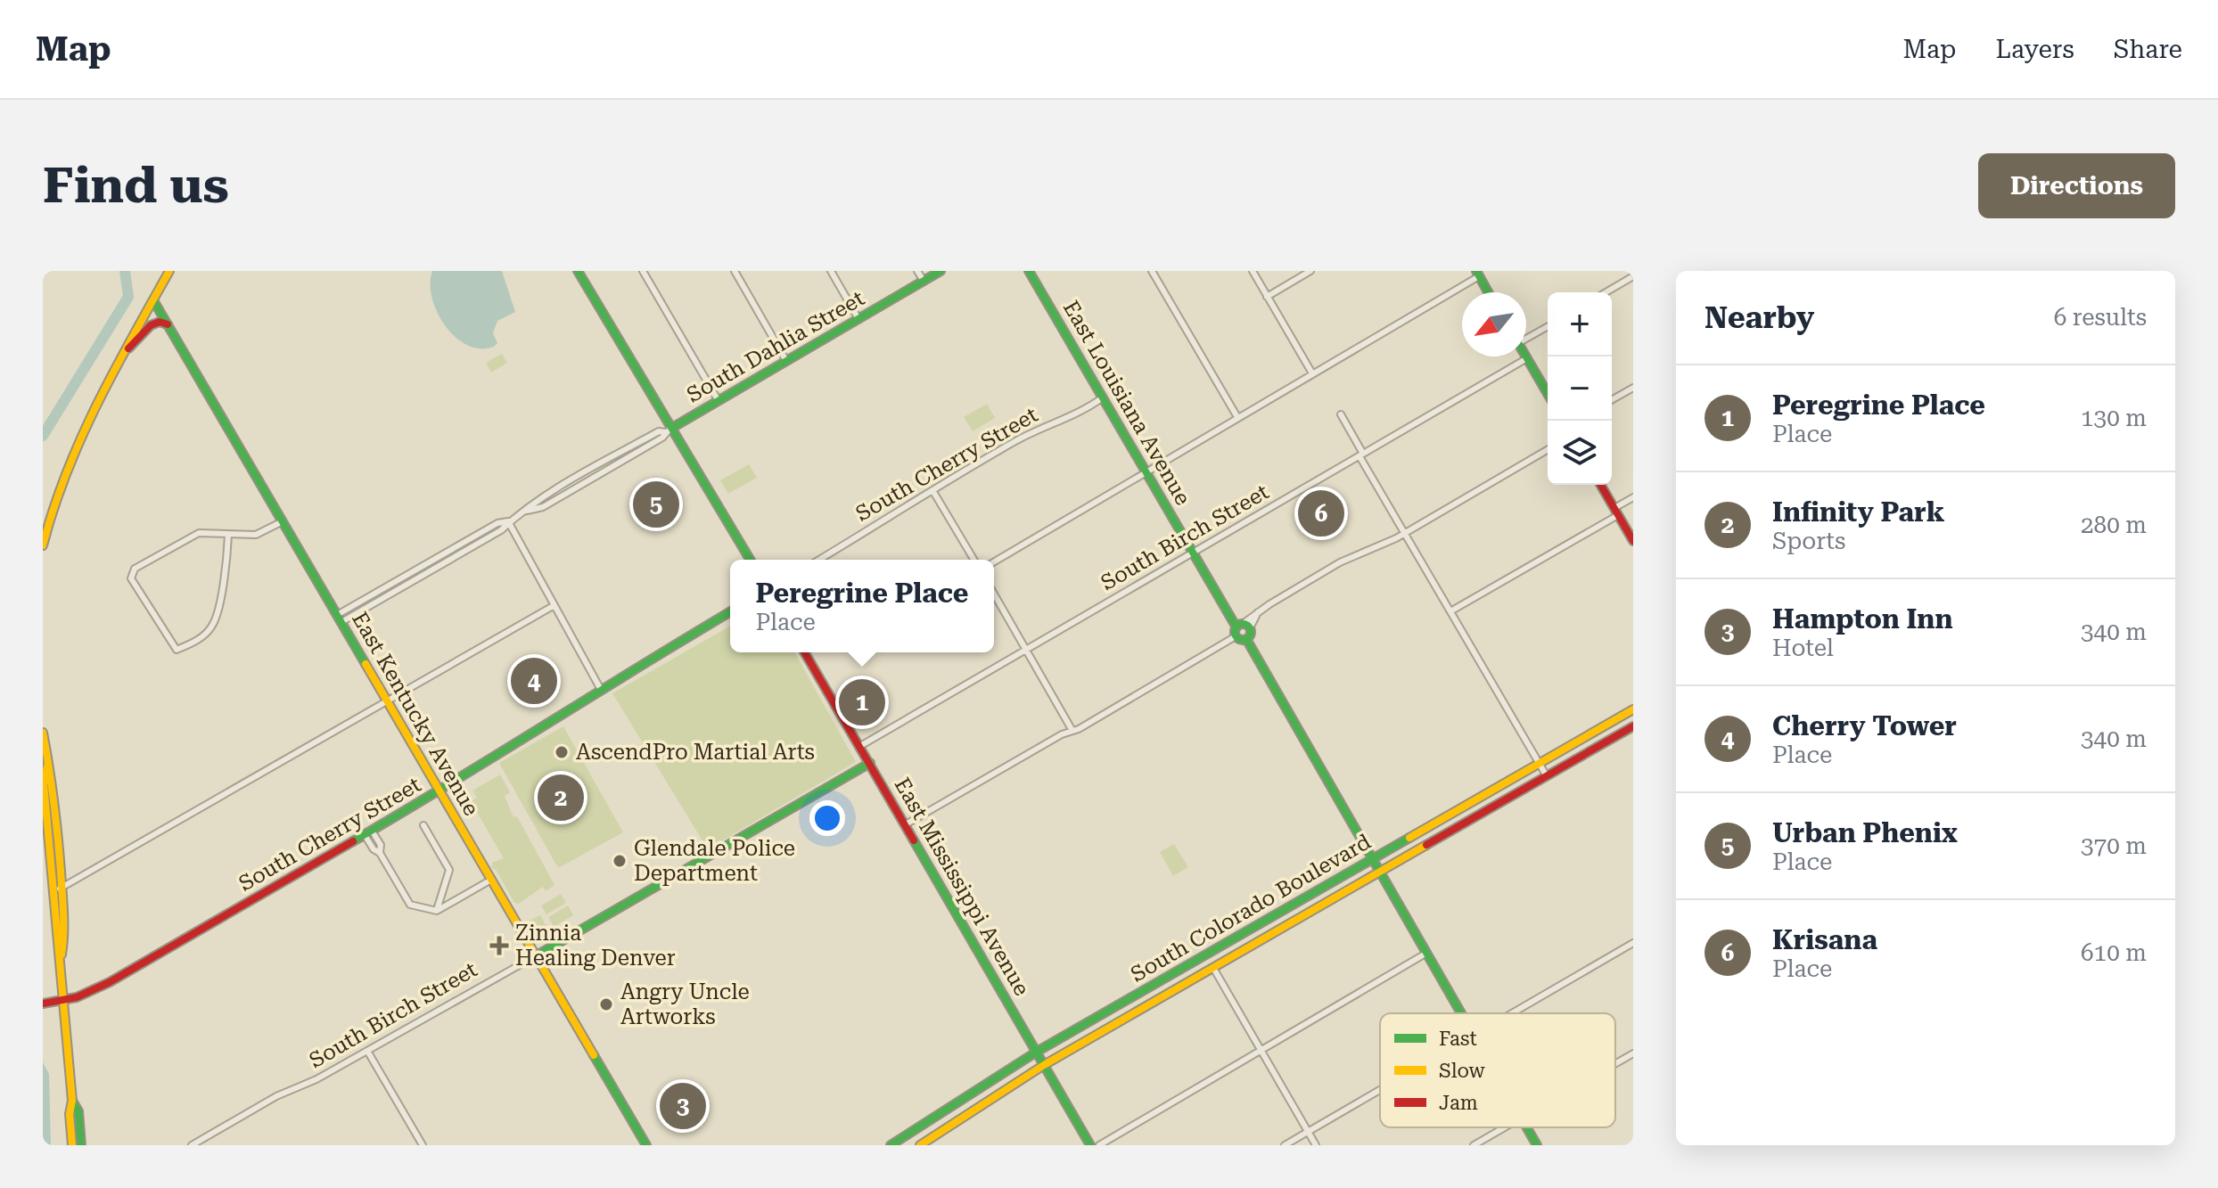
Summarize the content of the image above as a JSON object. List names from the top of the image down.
{
  "streets": {
    "street": [
      "South Dahlia Street",
      "East Louisiana Avenue",
      "South Cherry Street",
      "South Birch Street",
      "East Kentucky Avenue",
      "East Mississippi Avenue",
      "South Colorado Boulevard"
    ]
  },
  "crossings": [
    ["South Dahlia Street", "East Kentucky Avenue"],
    ["East Louisiana Avenue", "South Cherry Street"],
    ["East Louisiana Avenue", "South Birch Street"],
    ["South Cherry Street", "East Kentucky Avenue"],
    ["South Birch Street", "East Kentucky Avenue"],
    ["South Birch Street", "East Mississippi Avenue"],
    ["East Mississippi Avenue", "South Colorado Boulevard"]
  ],
  "places": {
    "other": ["AscendPro Martial Arts", "Glendale Police Department", "Angry Uncle Artworks"],
    "health": ["Zinnia Healing Denver"]
  },
  "legend": ["Fast", "Slow", "Jam"],
  "north": "bottom left",
  "page": {
    "header": "Map",
    "nav": ["Map", "Layers", "Share"],
    "buttons": "Directions",
    "title": "Find us",
    "heading": ["Nearby", "6 results"],
    "map_buttons": ["+", "−"],
    "list": [
      {
        "mark": "1",
        "name": "Peregrine Place",
        "note": "Place",
        "value": "130 m"
      },
      {
        "mark": "2",
        "name": "Infinity Park",
        "note": "Sports",
        "value": "280 m"
      },
      {
        "mark": "3",
        "name": "Hampton Inn",
        "note": "Hotel",
        "value": "340 m"
      },
      {
        "mark": "4",
        "name": "Cherry Tower",
        "note": "Place",
        "value": "340 m"
      },
      {
        "mark": "5",
        "name": "Urban Phenix",
        "note": "Place",
        "value": "370 m"
      },
      {
        "mark": "6",
        "name": "Krisana",
        "note": "Place",
        "value": "610 m"
      }
    ],
    "pins": [
      "5",
      "6",
      "4",
      "1",
      "2",
      "3"
    ],
    "popup": ["Peregrine Place", "Place"]
  }
}
